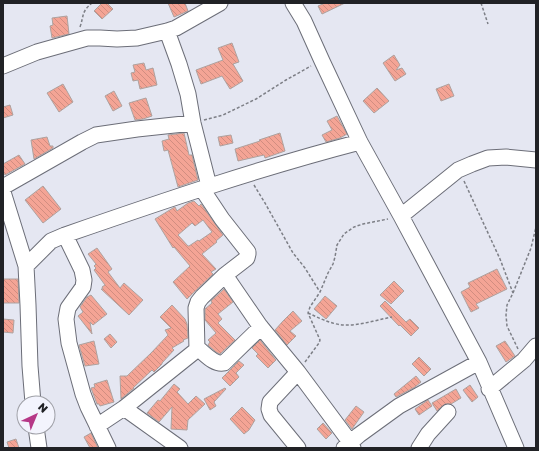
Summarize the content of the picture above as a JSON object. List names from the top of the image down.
{
  "north": "top right"
}
